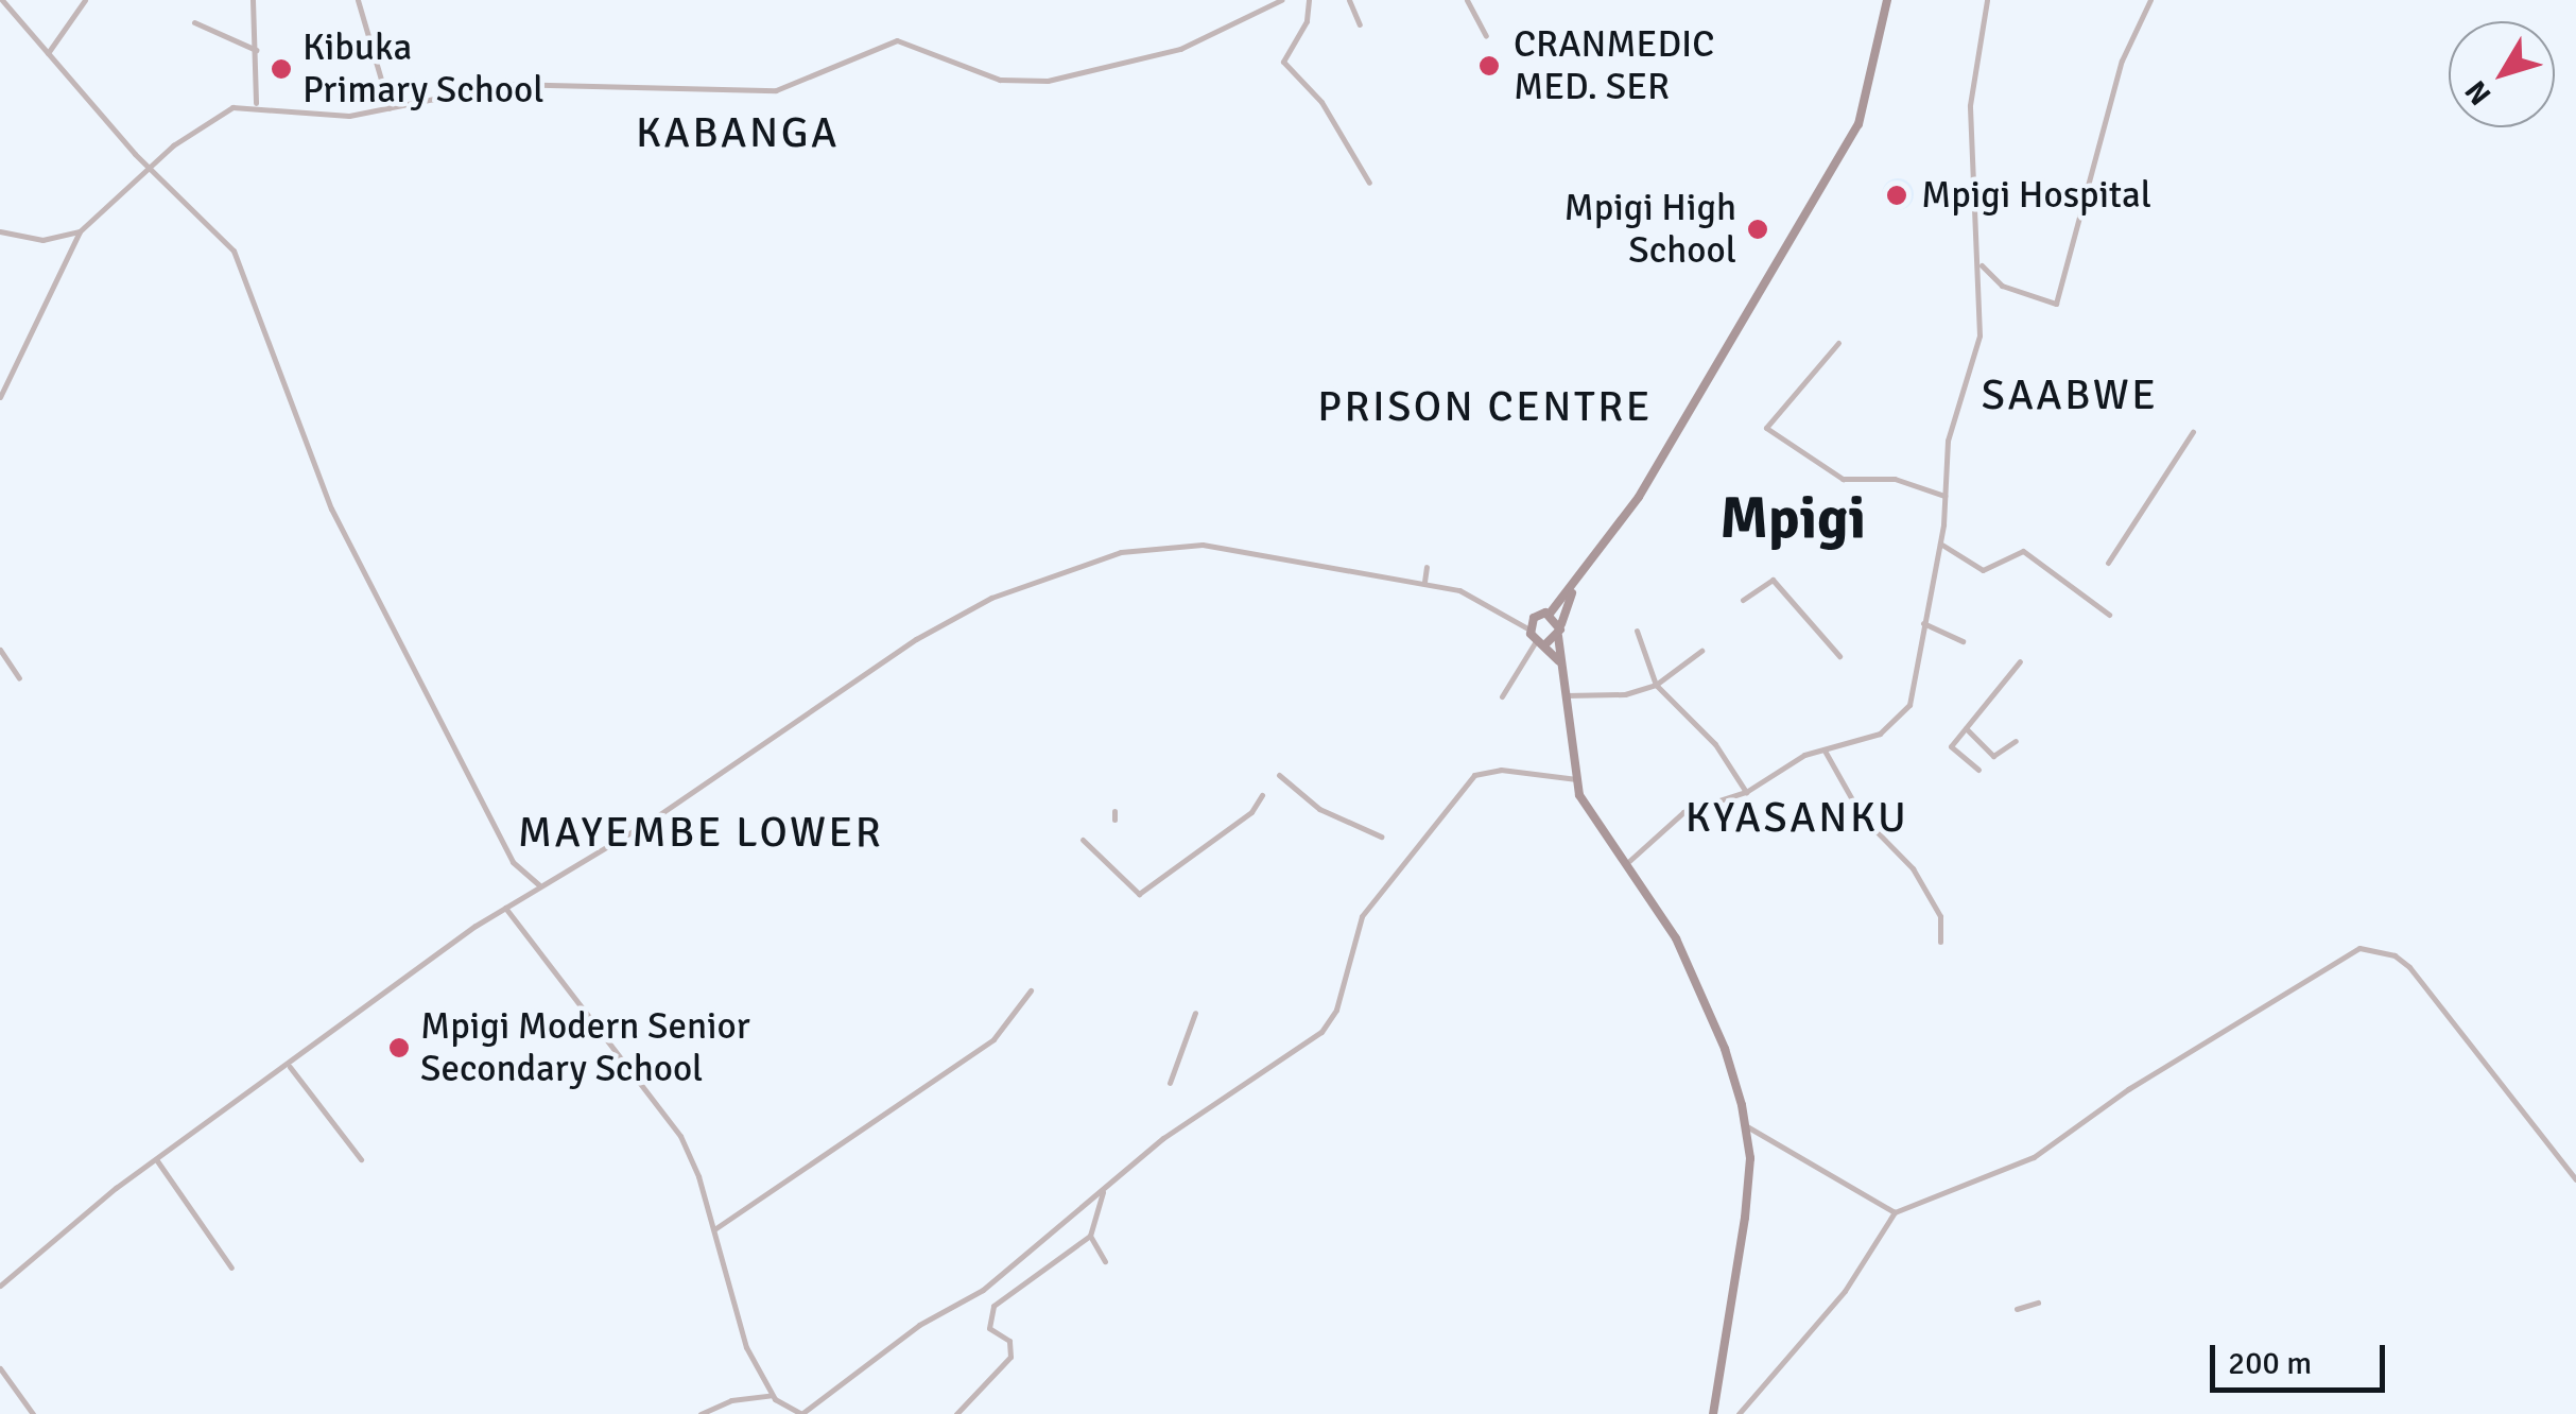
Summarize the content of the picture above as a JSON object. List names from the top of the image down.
{
  "districts": [
    "KABANGA",
    "SAABWE",
    "PRISON CENTRE",
    "Mpigi",
    "KYASANKU",
    "MAYEMBE LOWER"
  ],
  "places": [
    "CRANMEDIC MED. SER",
    "Kibuka Primary School",
    "Mpigi Hospital",
    "Mpigi High School",
    "Mpigi Modern Senior Secondary School"
  ],
  "scale_bar": "200 m",
  "north": "bottom left"
}
